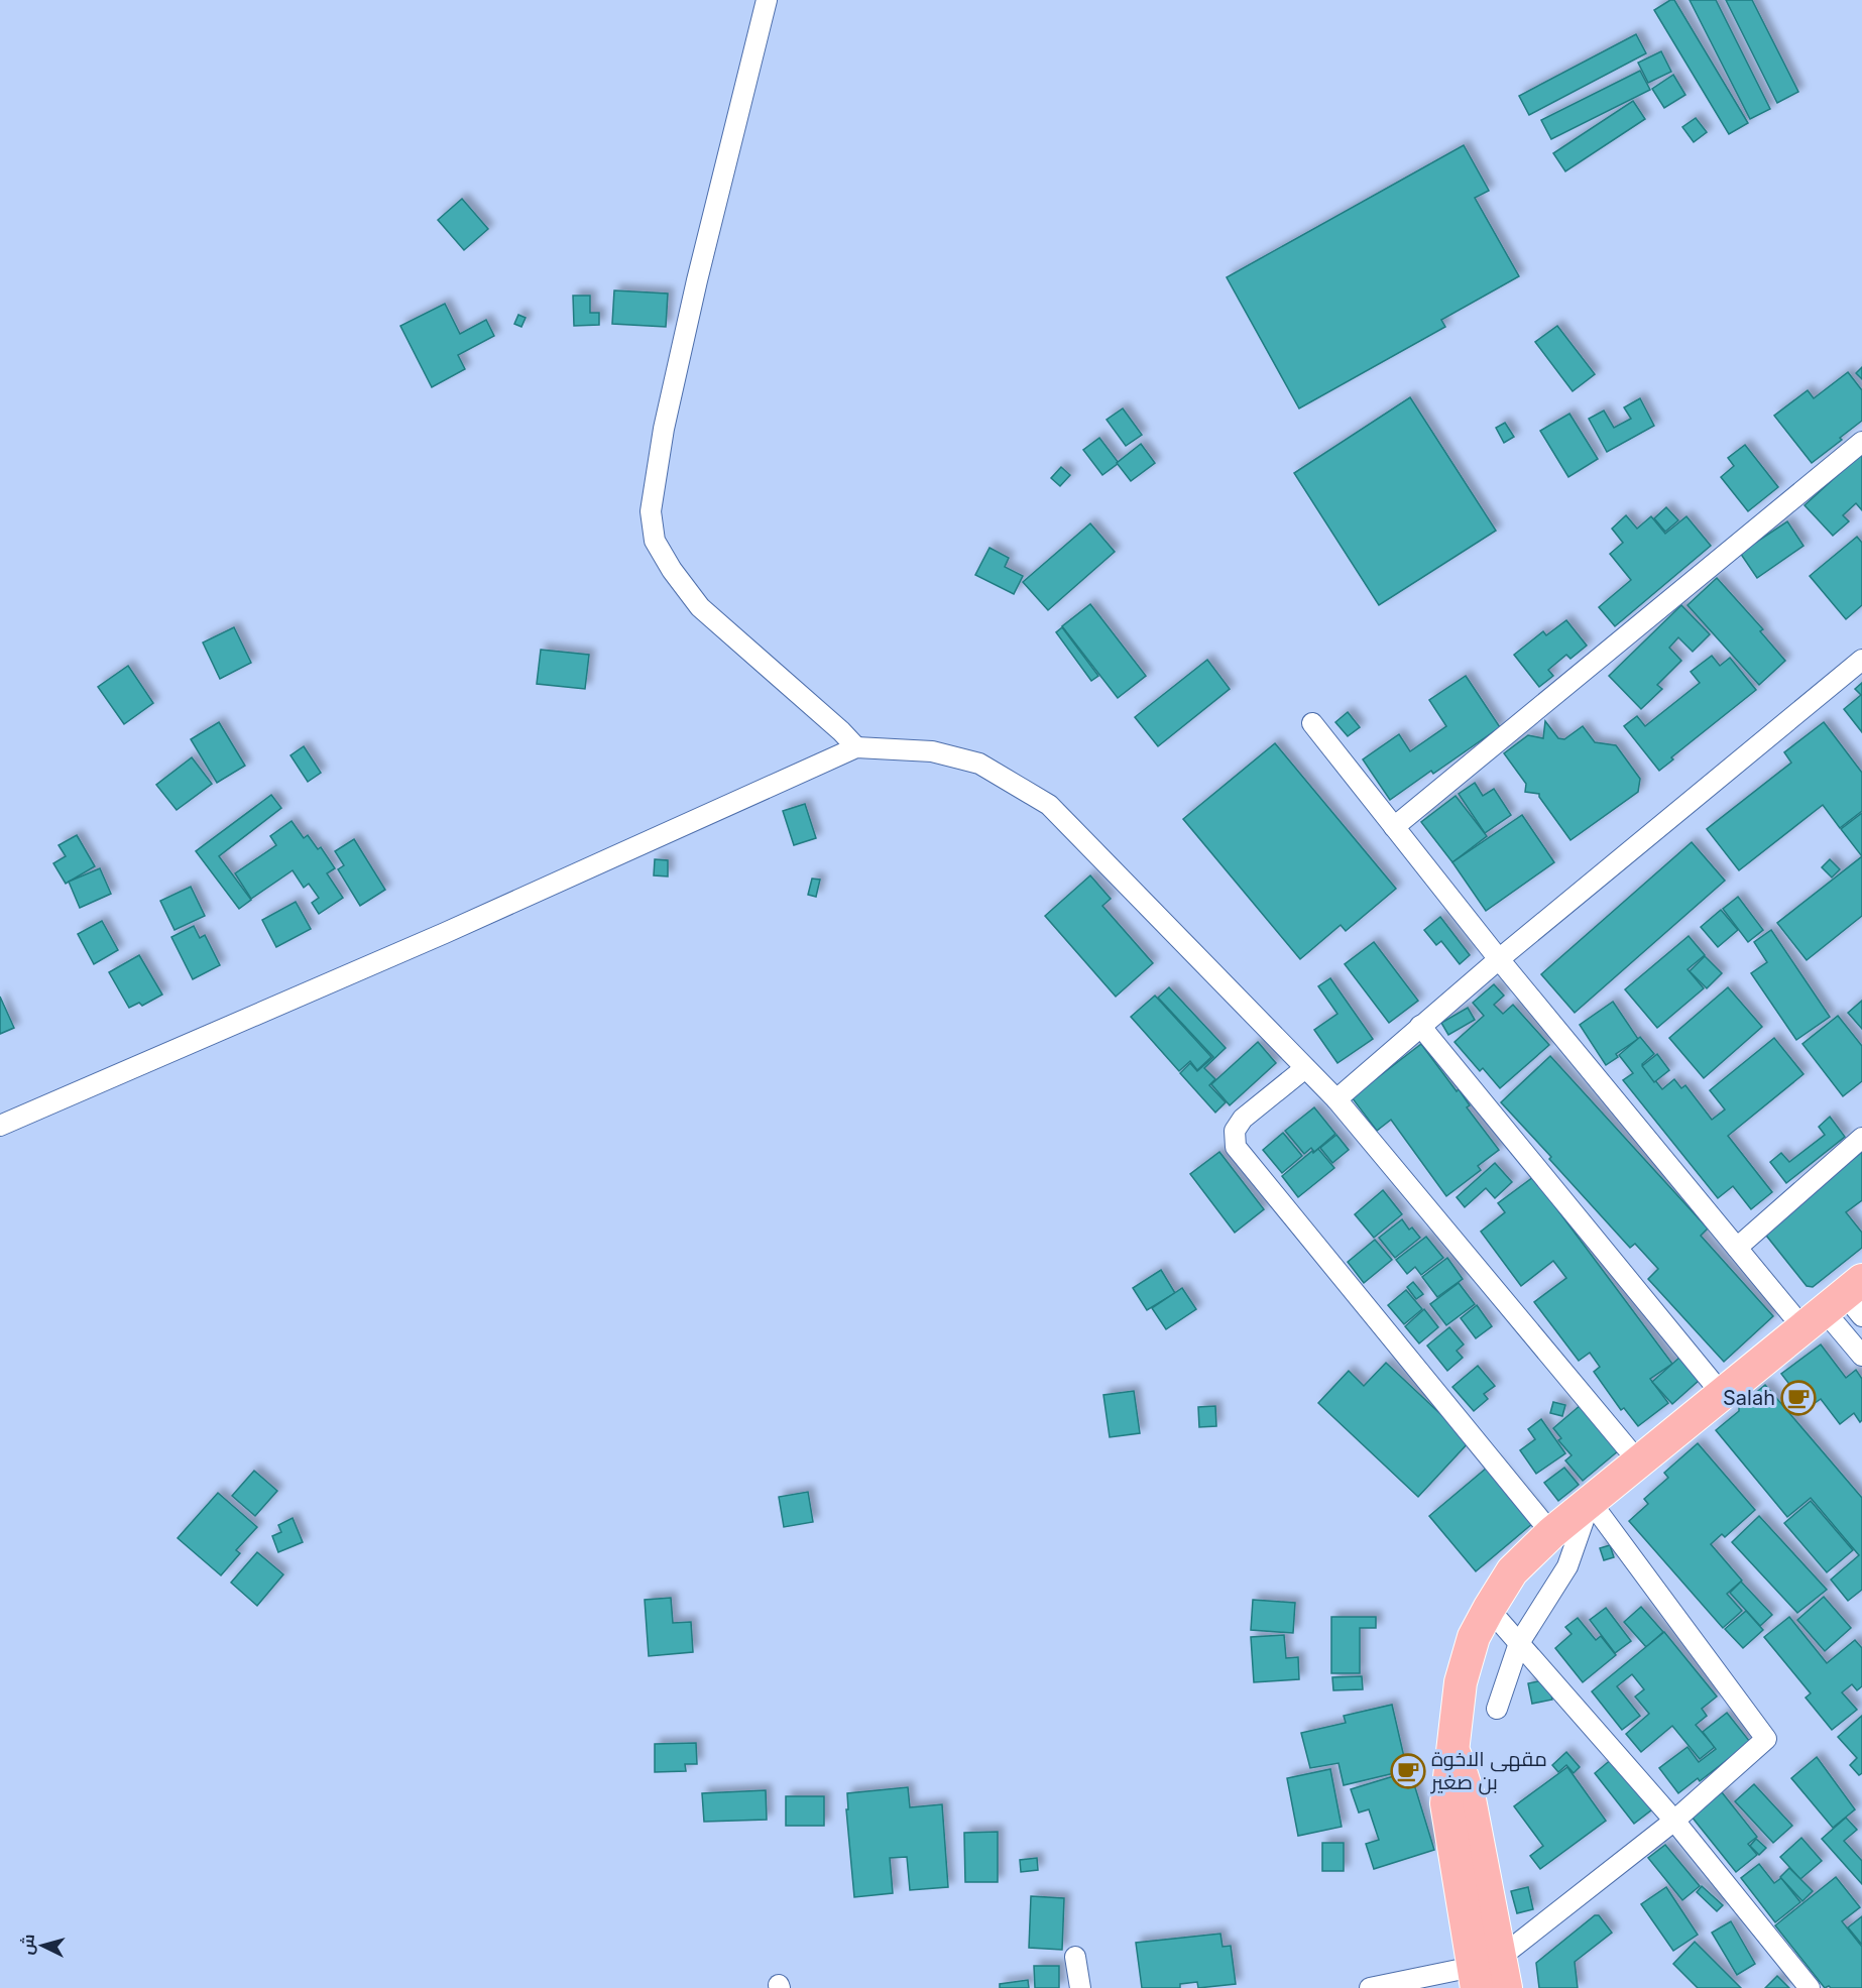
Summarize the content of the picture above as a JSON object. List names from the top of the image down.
{
  "places": {
    "cafe": ["Salah", "مقهی الاخوة بن صغير"]
  },
  "north": "left"
}
